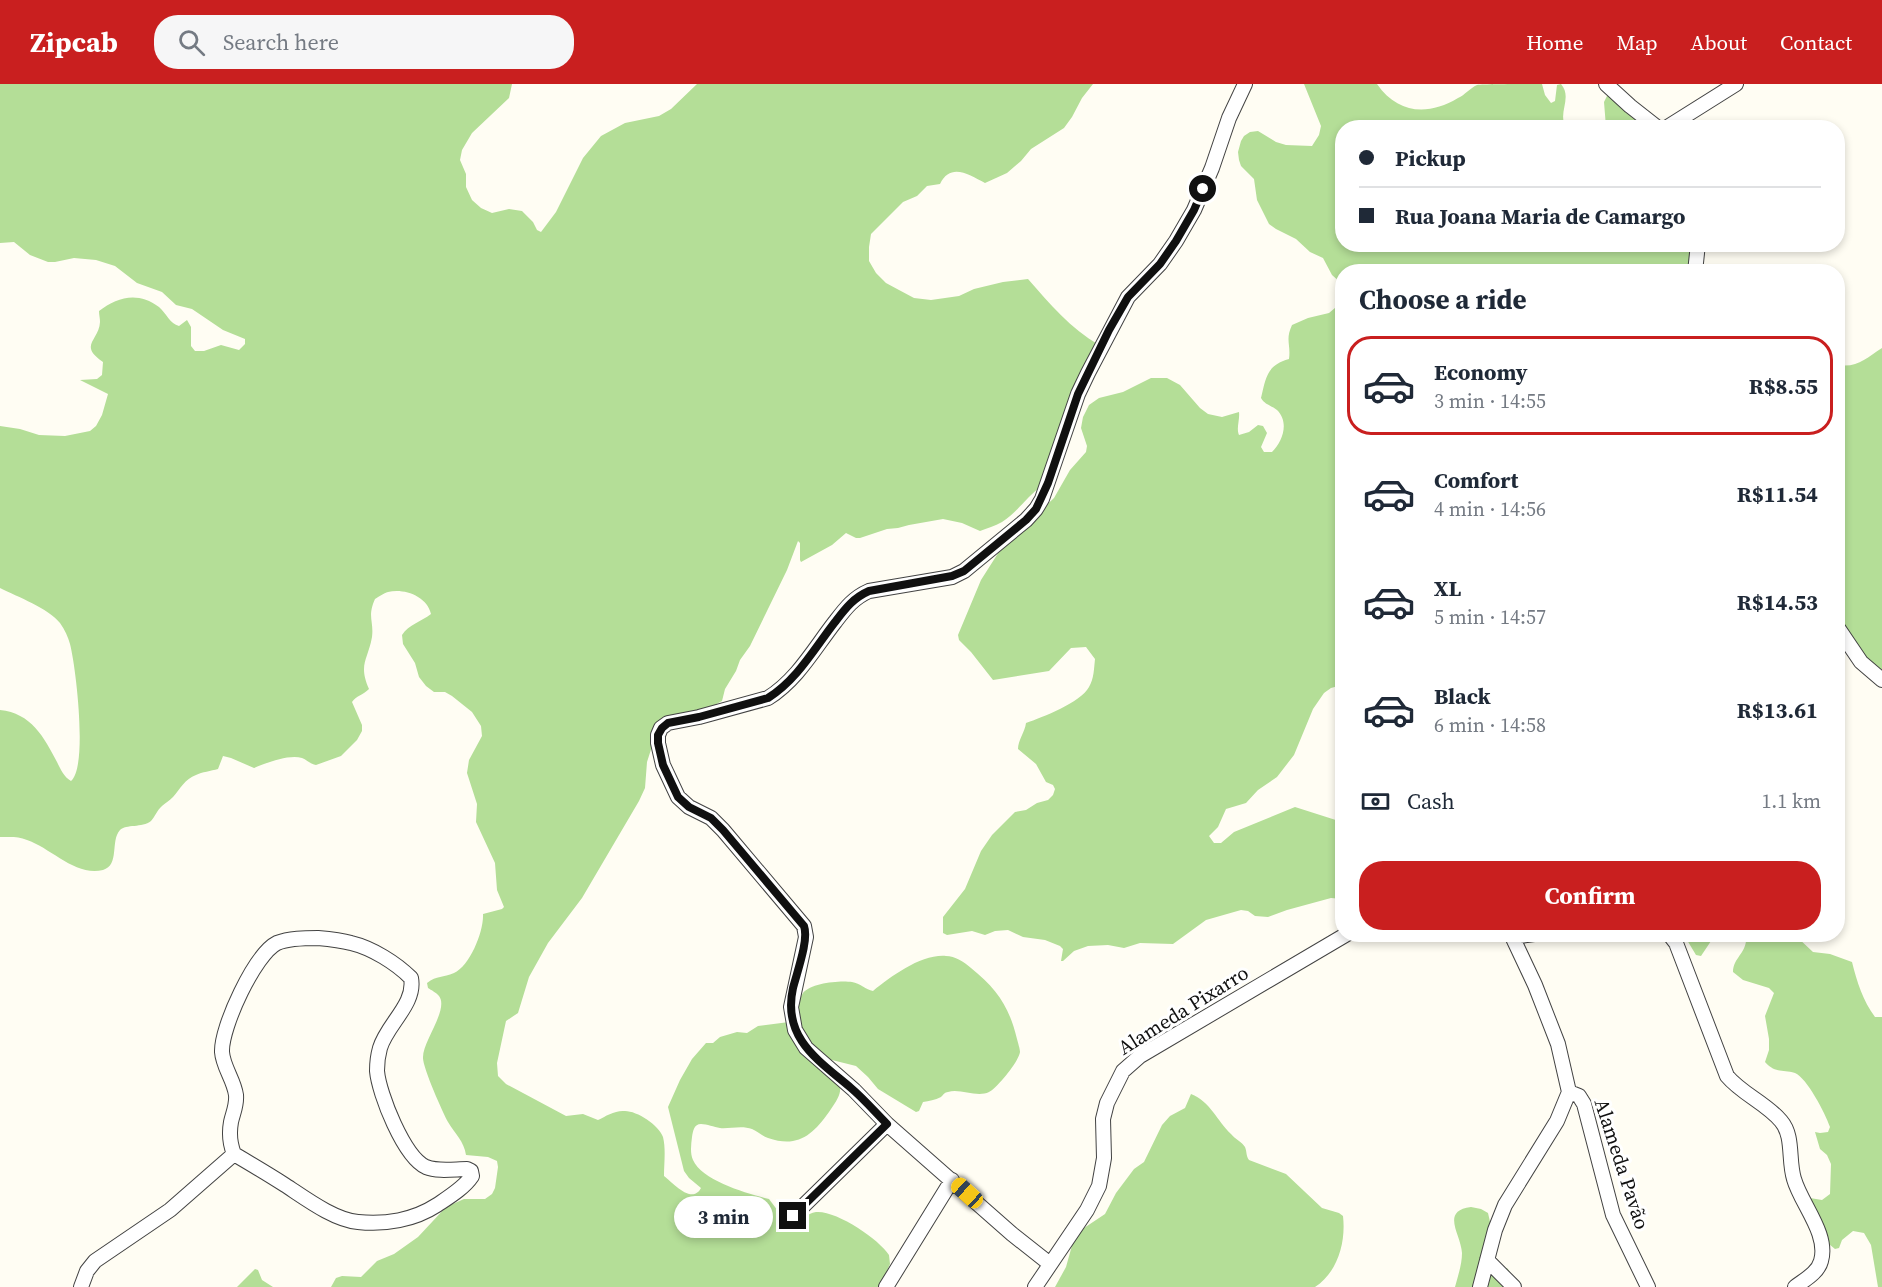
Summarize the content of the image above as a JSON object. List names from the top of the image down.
{
  "streets": {
    "street": ["Alameda Pixarro", "Alameda Pavão"]
  },
  "page": {
    "header": "Zipcab",
    "search": "Search here",
    "nav": [
      "Home",
      "Map",
      "About",
      "Contact"
    ],
    "banner": ["Pickup", "Rua Joana Maria de Camargo"],
    "heading": "Choose a ride",
    "list": [
      {
        "name": "Economy",
        "note": "3 min · 14:55",
        "value": "R$8.55"
      },
      {
        "name": "Comfort",
        "note": "4 min · 14:56",
        "value": "R$11.54"
      },
      {
        "name": "XL",
        "note": "5 min · 14:57",
        "value": "R$14.53"
      },
      {
        "name": "Black",
        "note": "6 min · 14:58",
        "value": "R$13.61"
      }
    ],
    "pay": ["Cash", "1.1 km"],
    "buttons": "Confirm",
    "bubble": "3 min"
  }
}
